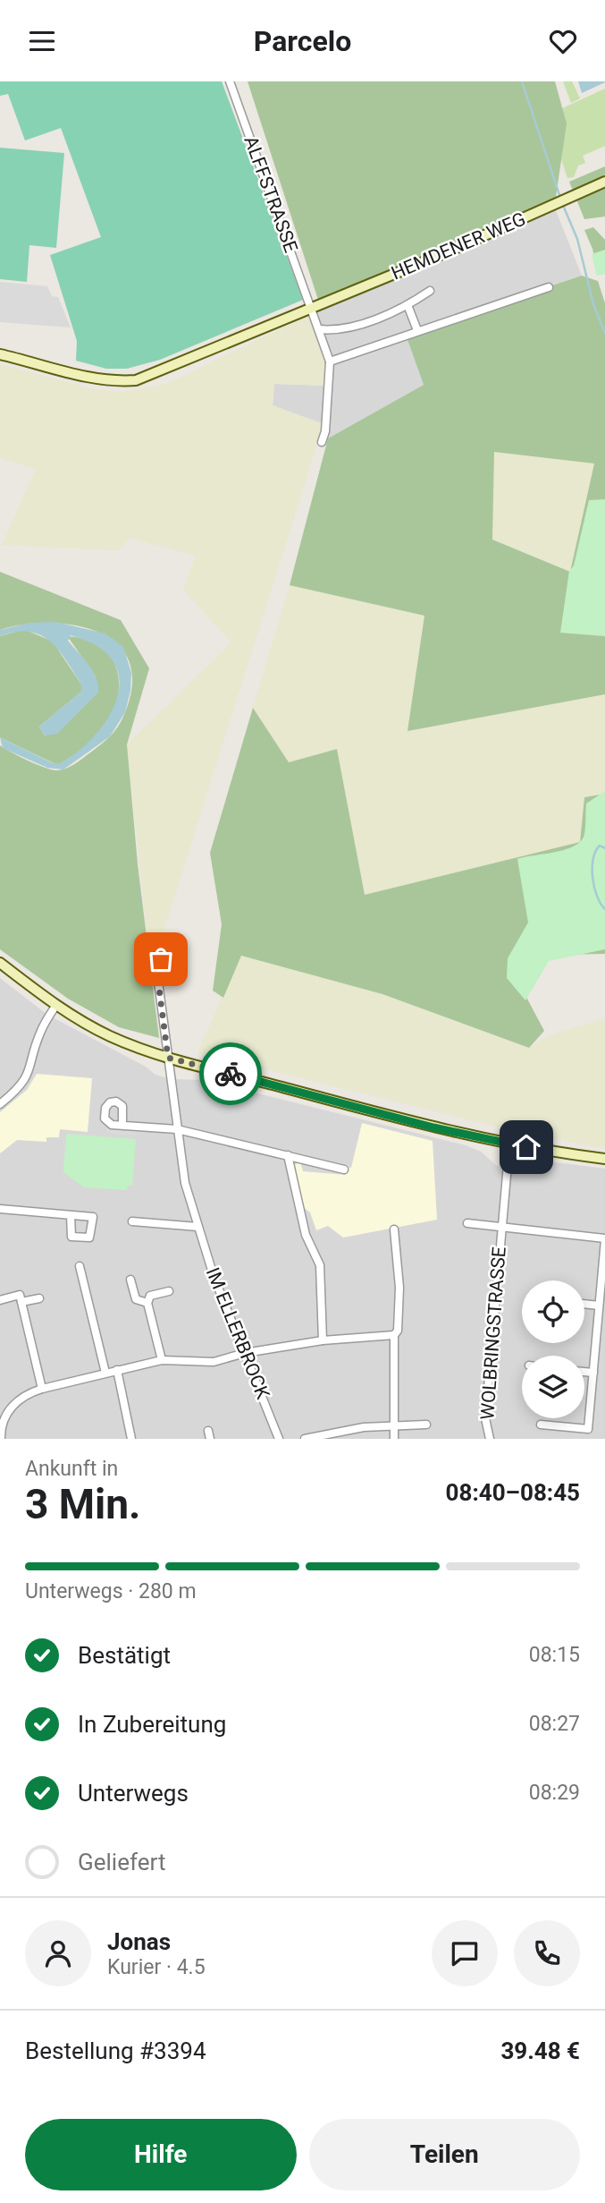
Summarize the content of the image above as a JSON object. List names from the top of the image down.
{
  "streets": {
    "street": [
      "ALFFSTRASSE",
      "HEMDENER WEG",
      "IM ELLERBROCK",
      "WOLBRINGSTRASSE"
    ]
  },
  "crossings": [
    ["ALFFSTRASSE", "HEMDENER WEG"]
  ],
  "page": {
    "header": "Parcelo",
    "heading": ["3 Min.", "Ankunft in", "08:40–08:45"],
    "panel": [
      "Jonas",
      "Kurier · 4.5",
      "Bestellung #3394",
      "39.48 €"
    ],
    "bar": "Unterwegs · 280 m",
    "list": [
      ["Bestätigt", "08:15"],
      ["In Zubereitung", "08:27"],
      ["Unterwegs", "08:29"],
      "Geliefert"
    ],
    "buttons": ["Hilfe", "Teilen"]
  }
}
